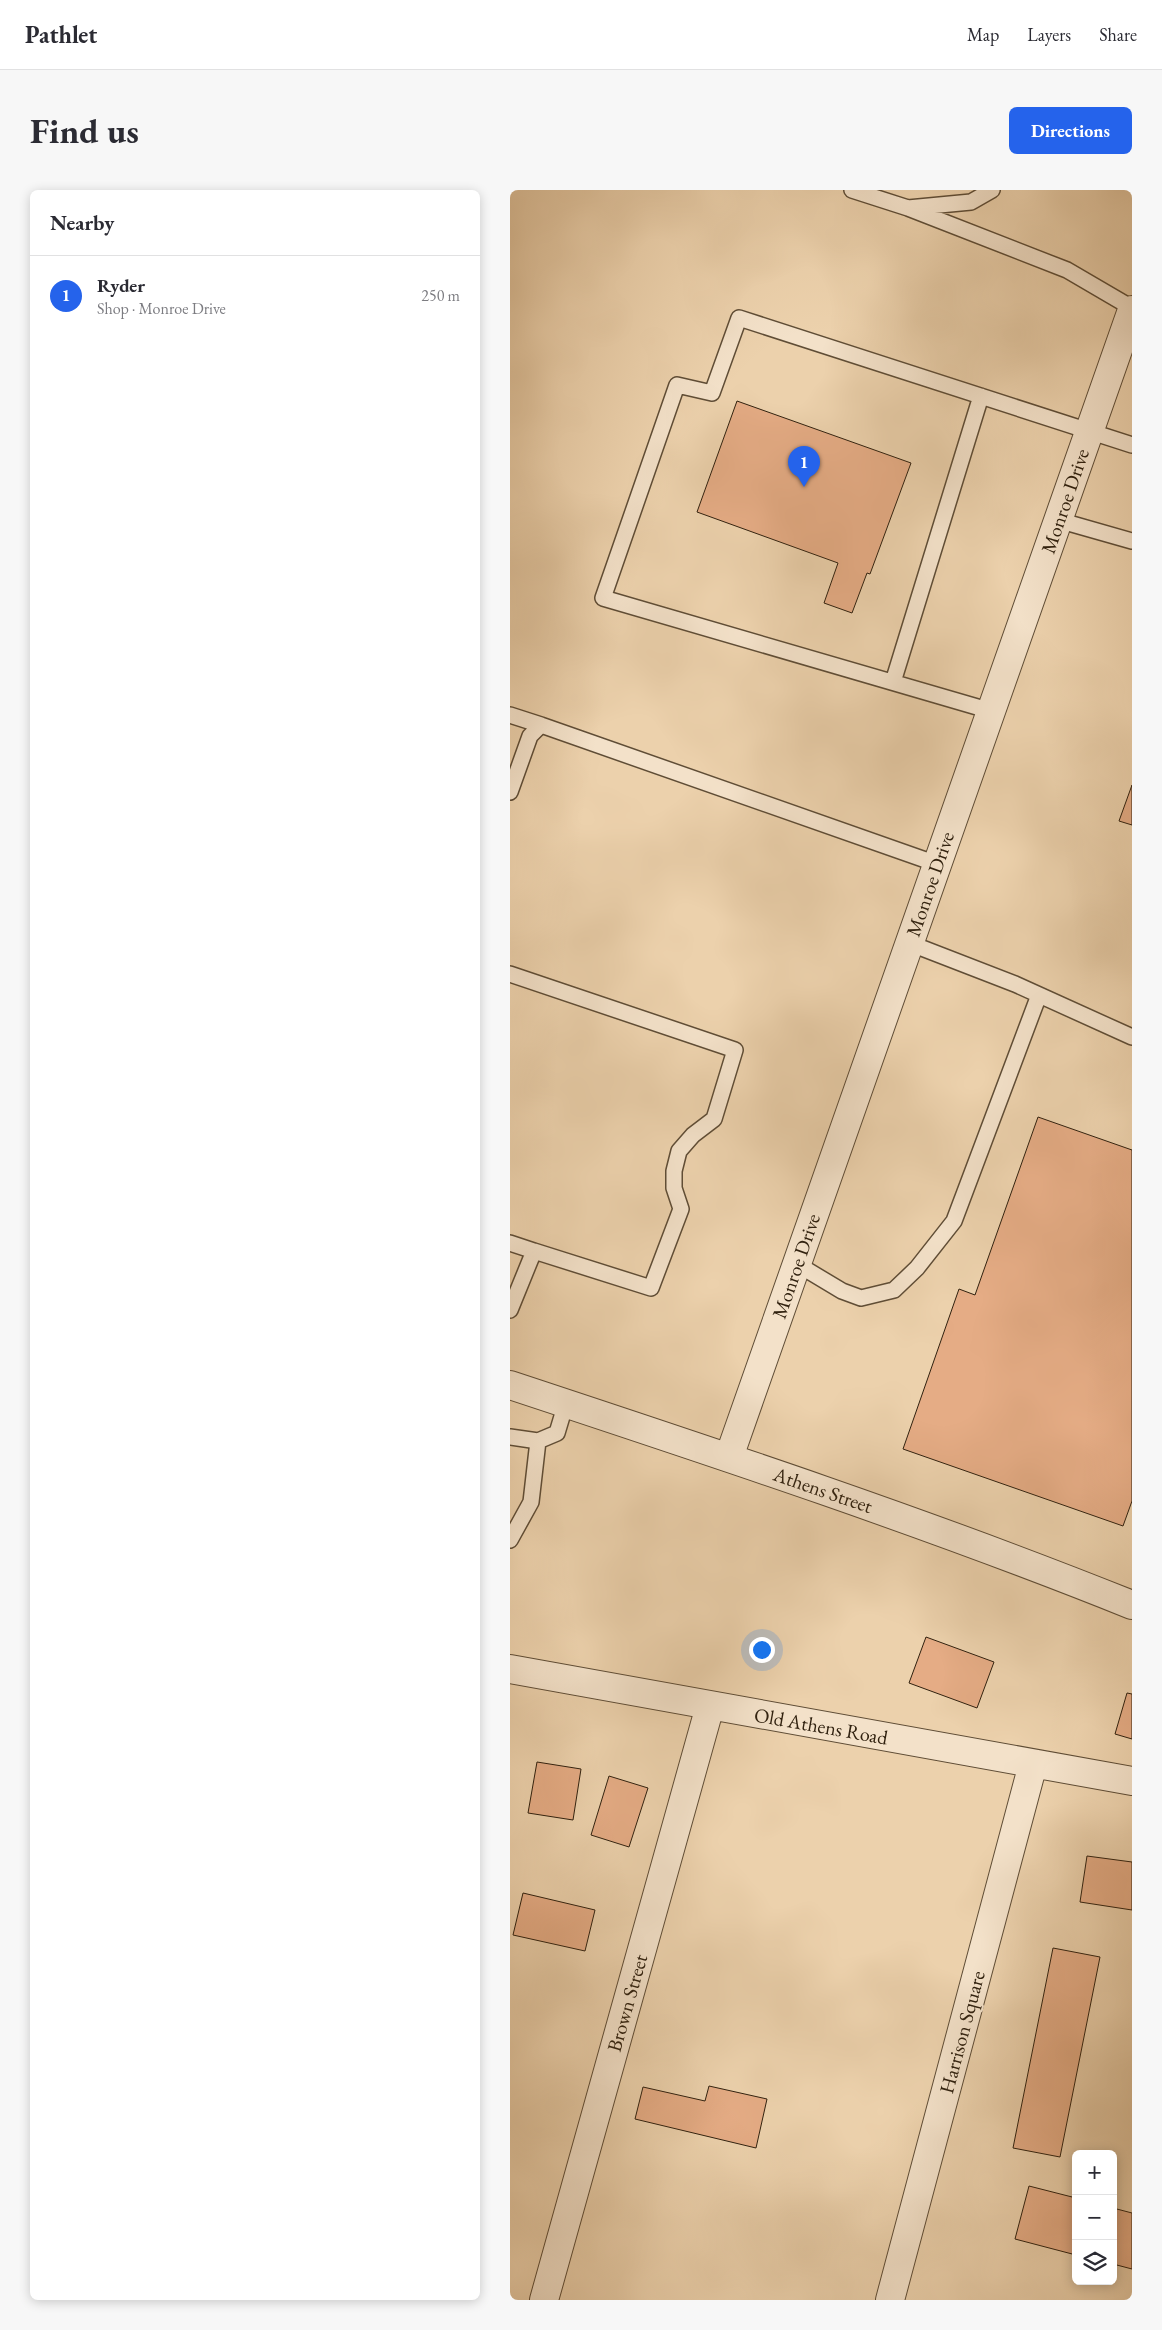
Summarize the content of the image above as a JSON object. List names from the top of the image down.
{
  "streets": {
    "street": [
      "Monroe Drive",
      "Athens Street",
      "Old Athens Road",
      "Brown Street",
      "Harrison Square"
    ]
  },
  "crossings": [
    ["Monroe Drive", "Athens Street"],
    ["Old Athens Road", "Brown Street"],
    ["Old Athens Road", "Harrison Square"]
  ],
  "page": {
    "header": "Pathlet",
    "nav": ["Map", "Layers", "Share"],
    "buttons": "Directions",
    "title": "Find us",
    "heading": "Nearby",
    "list": [
      {
        "mark": "1",
        "name": "Ryder",
        "note": "Shop · Monroe Drive",
        "value": "250 m"
      }
    ],
    "pins": "1",
    "map_buttons": ["+", "−"]
  }
}
